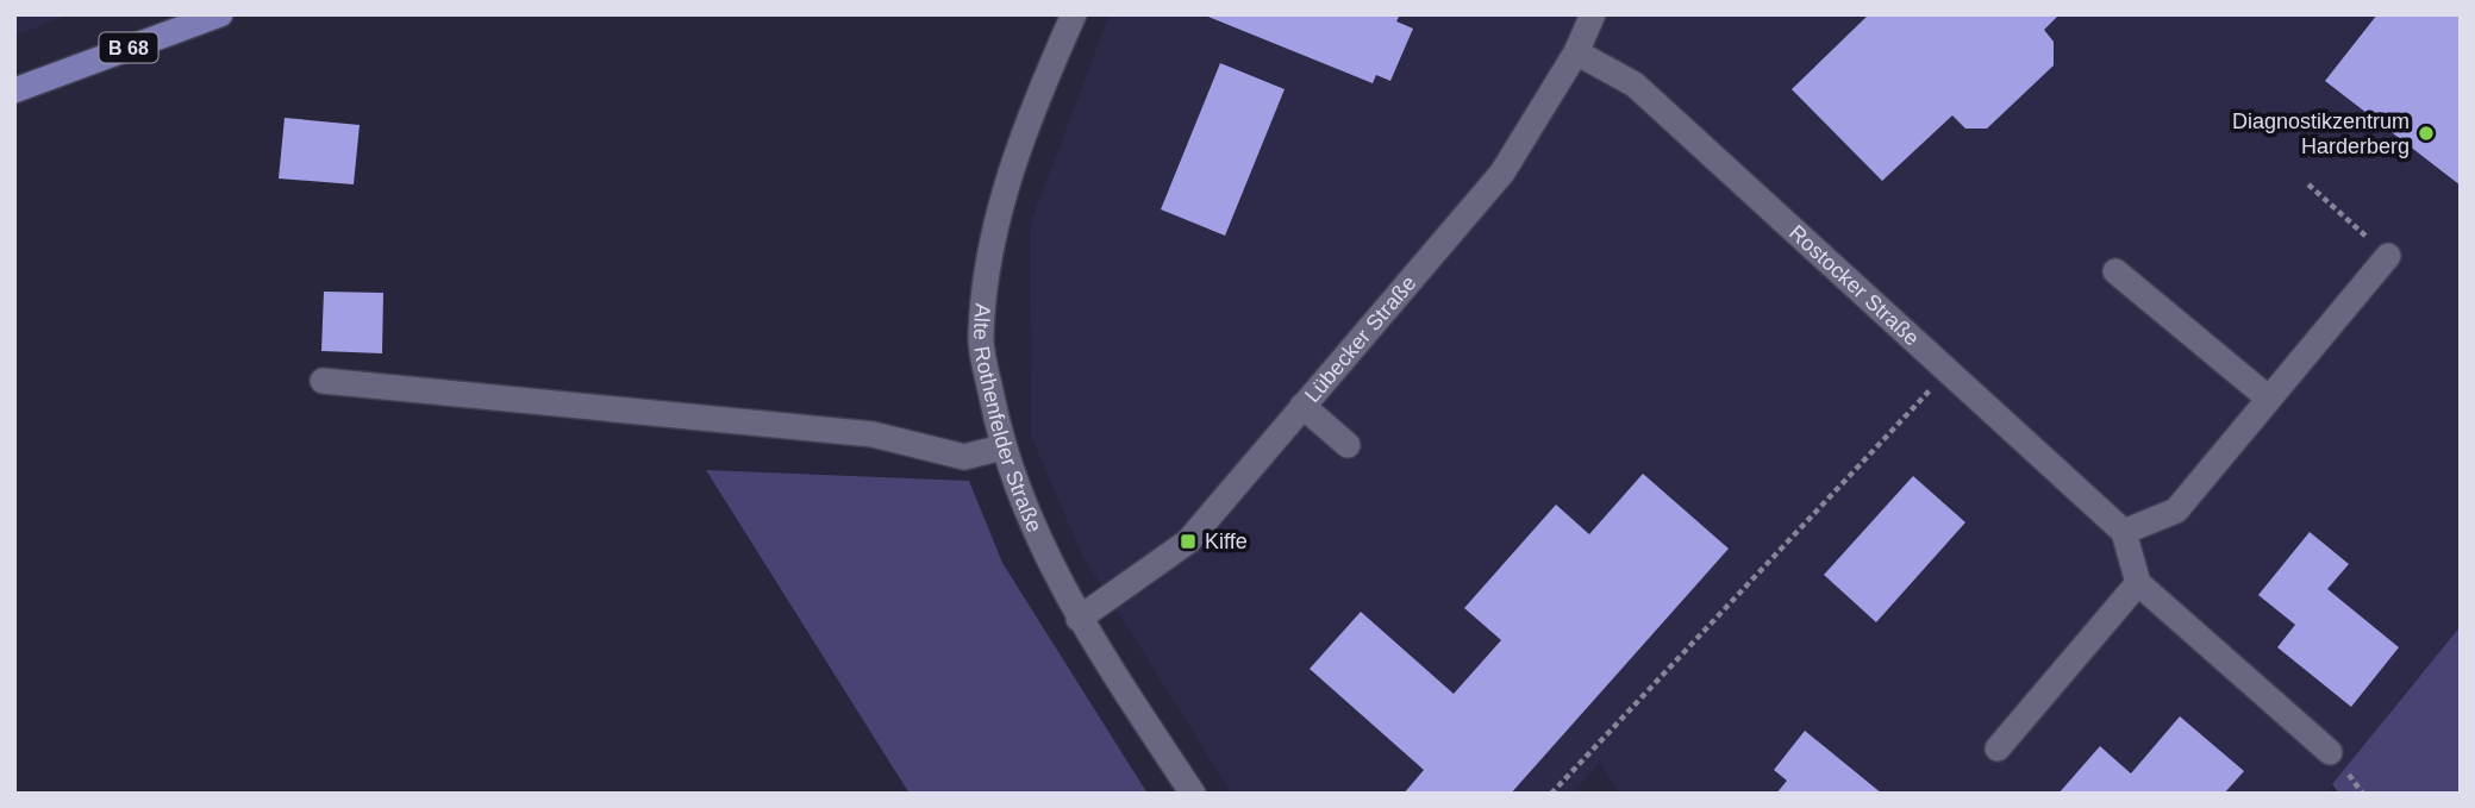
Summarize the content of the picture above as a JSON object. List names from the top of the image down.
{
  "streets": {
    "main road": ["B 68"],
    "street": ["Rostocker Straße", "Lübecker Straße", "Alte Rothenfelder Straße"]
  },
  "crossings": [
    ["Rostocker Straße", "Lübecker Straße"],
    ["Lübecker Straße", "Alte Rothenfelder Straße"]
  ],
  "places": {
    "other": ["Diagnostikzentrum Harderberg"],
    "transit": ["Kiffe"]
  }
}
